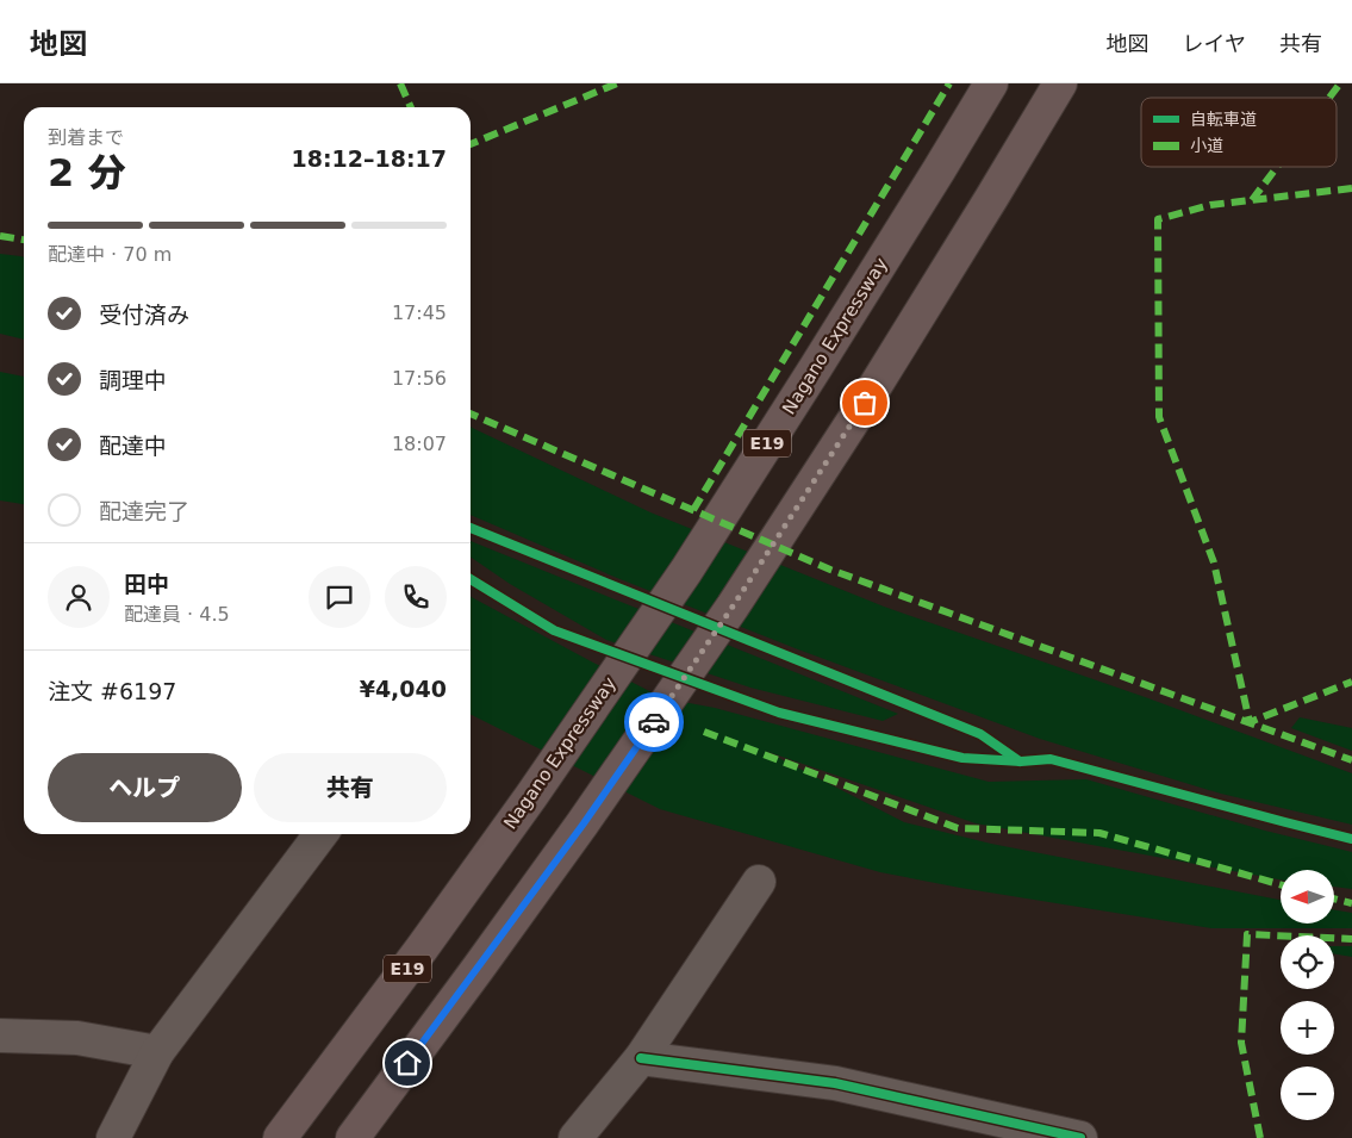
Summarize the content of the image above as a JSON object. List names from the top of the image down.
{
  "streets": {
    "highway": ["Nagano Expressway", "E19"]
  },
  "legend": ["自転車道", "小道"],
  "north": "left",
  "page": {
    "header": "地図",
    "nav": ["地図", "レイヤ", "共有"],
    "heading": ["2 分", "到着まで", "18:12–18:17"],
    "panel": [
      "田中",
      "配達員 · 4.5",
      "注文 #6197",
      "¥4,040"
    ],
    "bar": "配達中 · 70 m",
    "list": [
      ["受付済み", "17:45"],
      ["調理中", "17:56"],
      ["配達中", "18:07"],
      "配達完了"
    ],
    "buttons": ["ヘルプ", "共有"],
    "map_buttons": ["+", "−"]
  }
}
